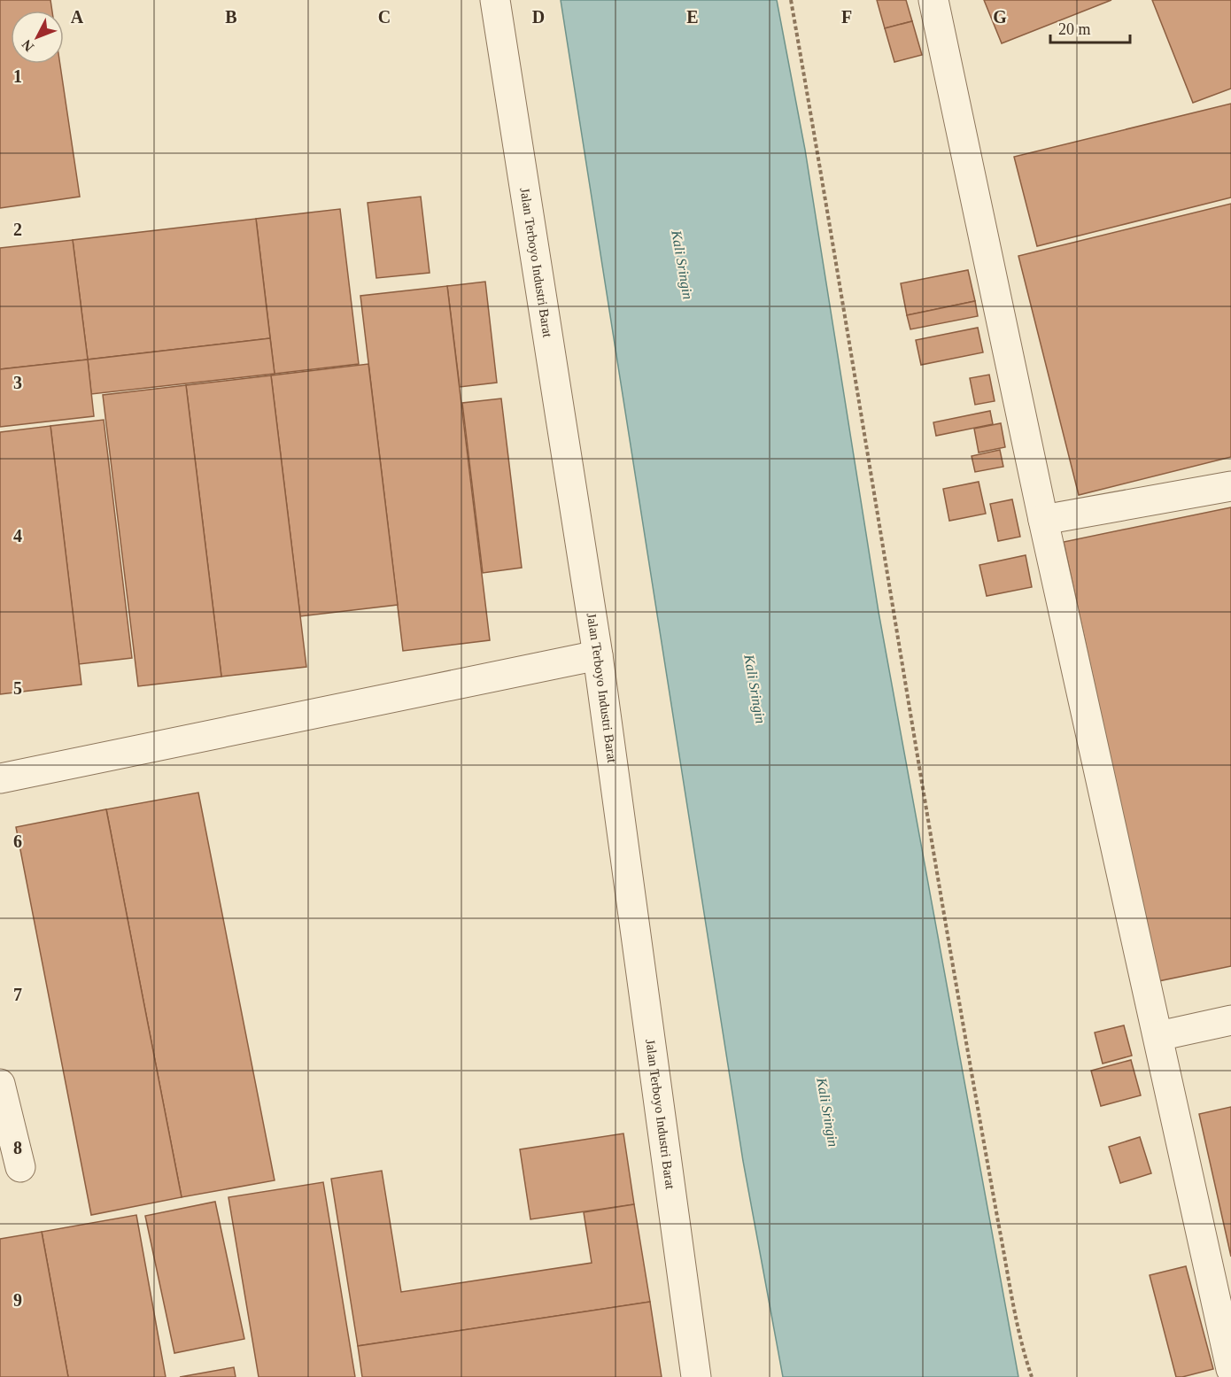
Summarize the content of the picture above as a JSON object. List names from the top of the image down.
{
  "streets": {
    "lane": ["Jalan Terboyo Industri Barat"]
  },
  "water": ["Kali Sringin"],
  "scale_bar": "20 m",
  "north": "bottom left",
  "grid": {
    "columns": [
      "A",
      "B",
      "C",
      "D",
      "E",
      "F",
      "G"
    ],
    "rows": [
      "1",
      "2",
      "3",
      "4",
      "5",
      "6",
      "7",
      "8",
      "9"
    ]
  }
}
